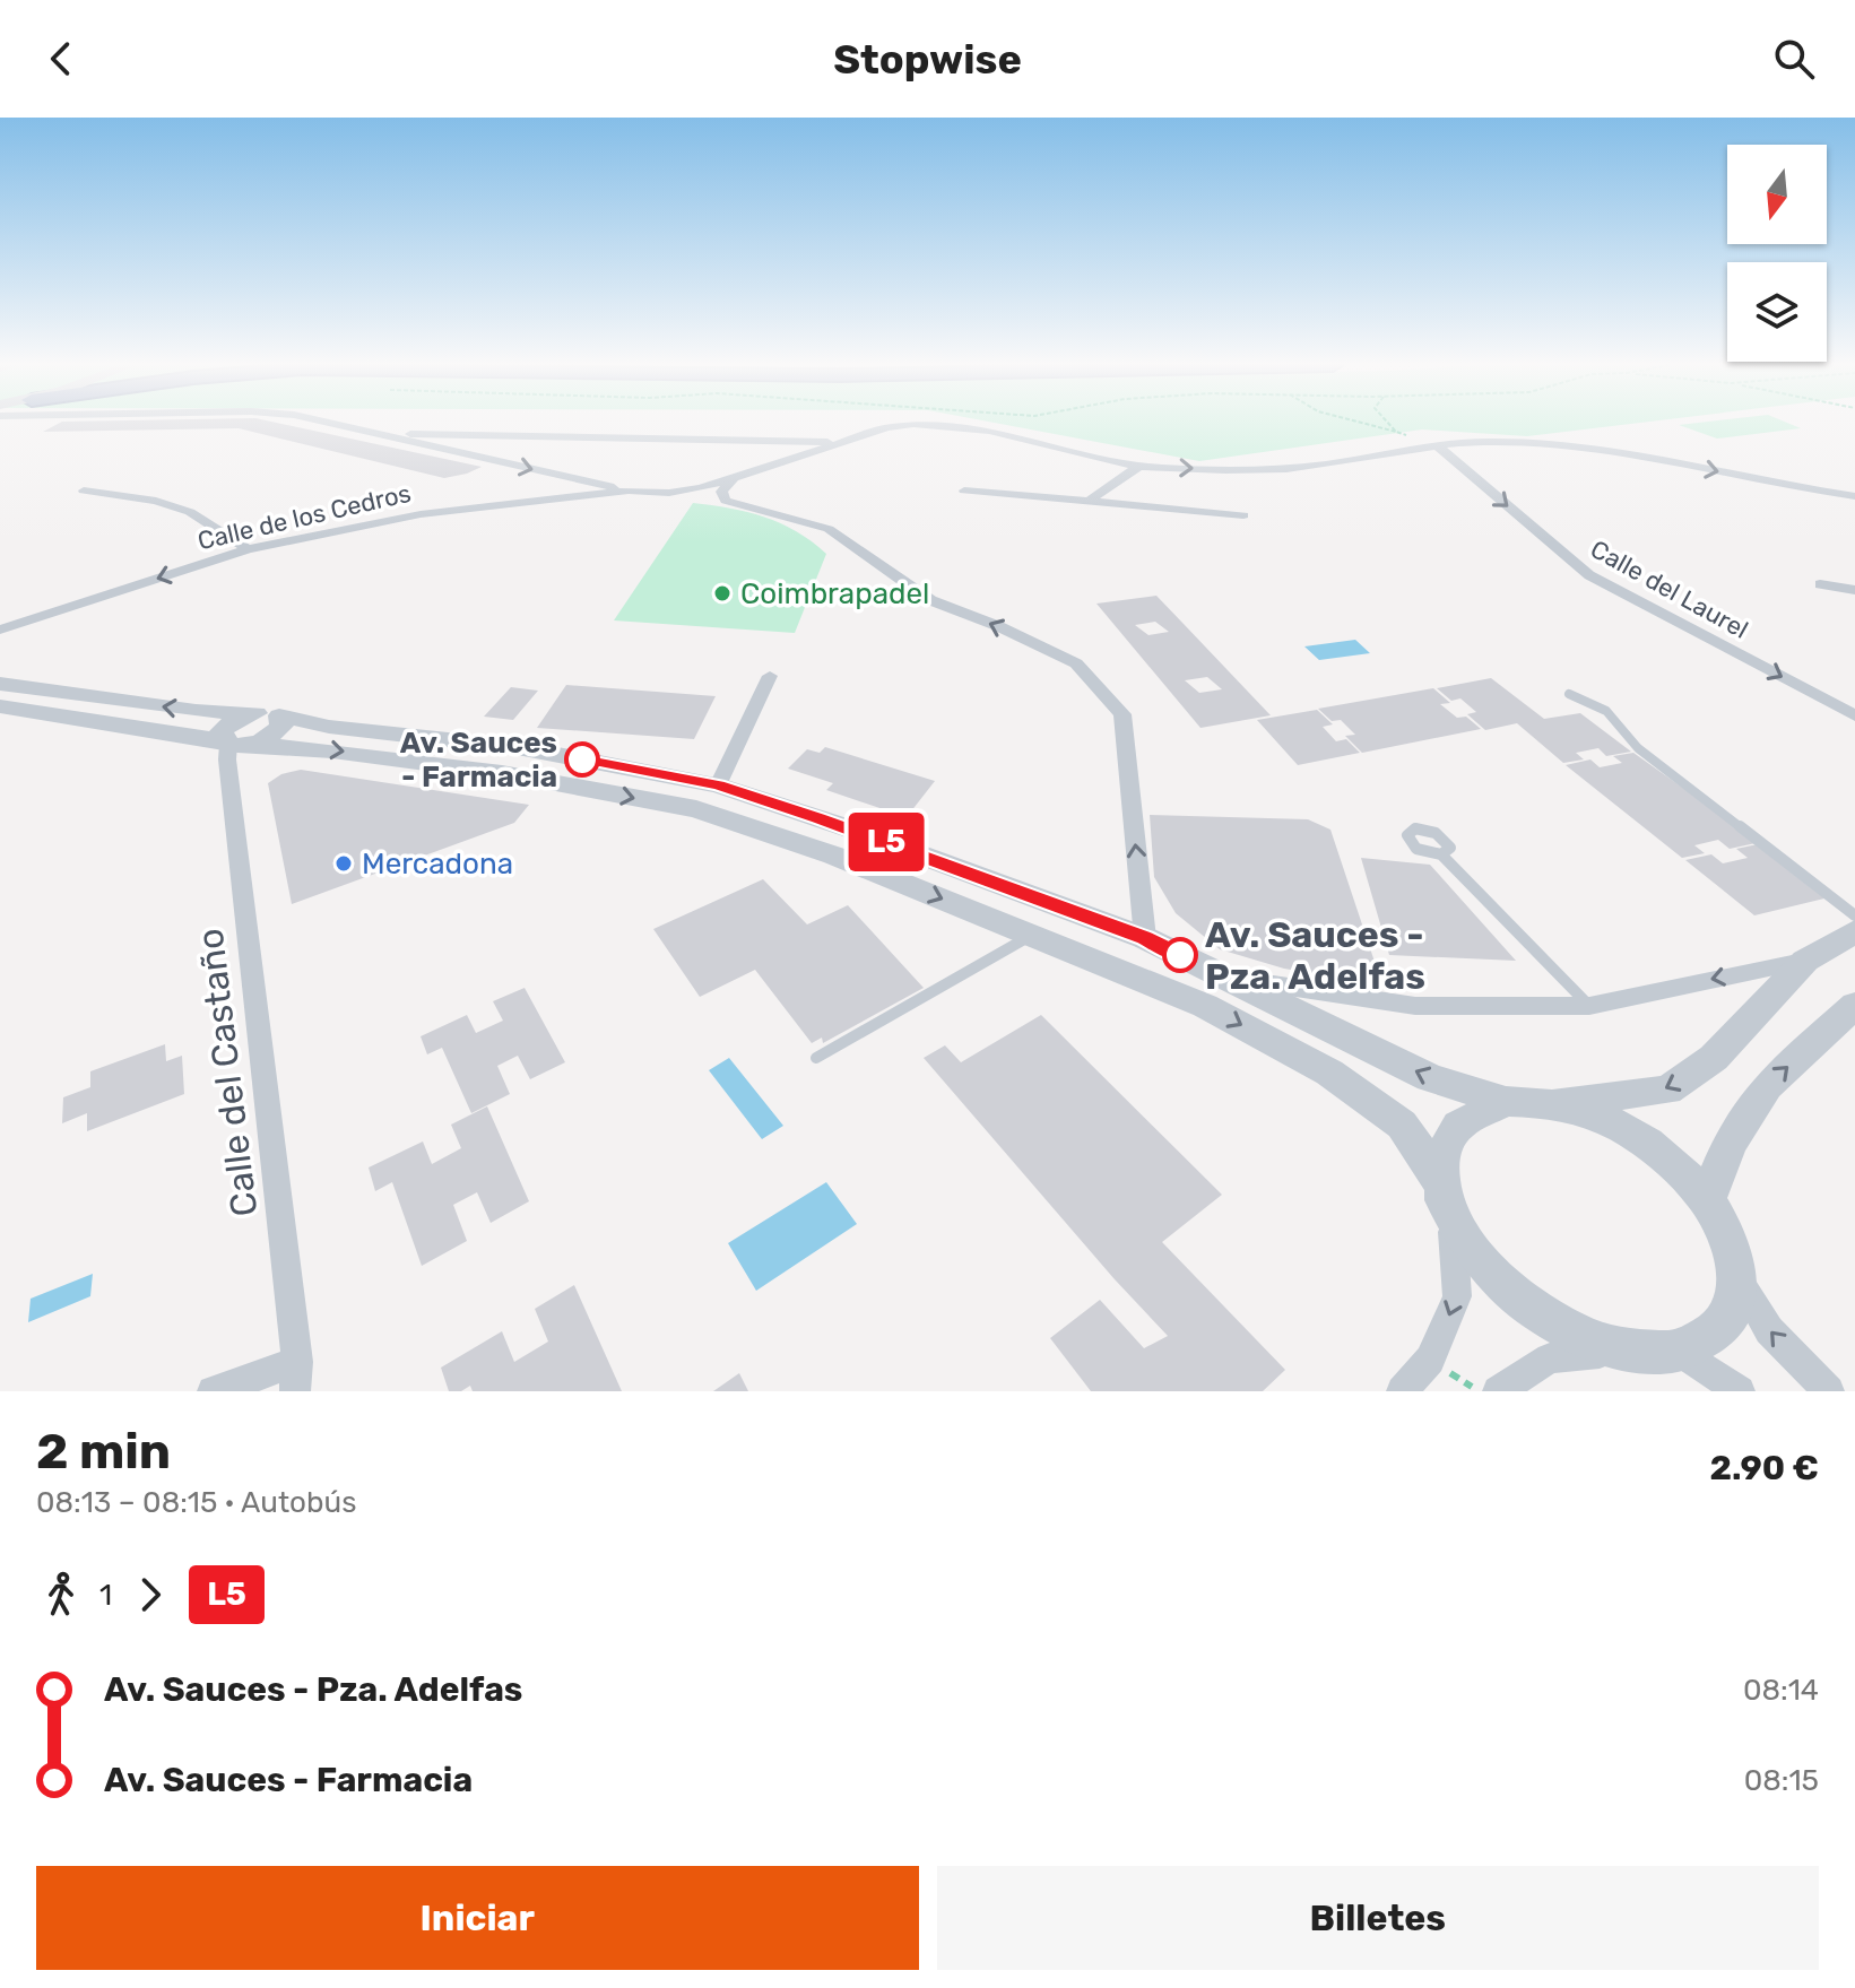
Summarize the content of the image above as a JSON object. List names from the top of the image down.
{
  "streets": {
    "street": ["Calle de los Cedros", "Calle del Laurel", "Calle del Castaño"]
  },
  "one_way": ["Calle del Laurel"],
  "places": [
    "Coimbrapadel",
    "Av. Sauces - Farmacia",
    "Mercadona",
    "Av. Sauces - Pza. Adelfas"
  ],
  "lines": ["bus line L5"],
  "north": "bottom",
  "page": {
    "header": "Stopwise",
    "on_map": "L5",
    "heading": ["2 min", "08:13 – 08:15 · Autobús", "2.90 €"],
    "legs": ["1", "L5"],
    "list": [
      {
        "name": "Av. Sauces - Pza. Adelfas",
        "value": "08:14"
      },
      {
        "name": "Av. Sauces - Farmacia",
        "value": "08:15"
      }
    ],
    "buttons": ["Iniciar", "Billetes"]
  }
}
